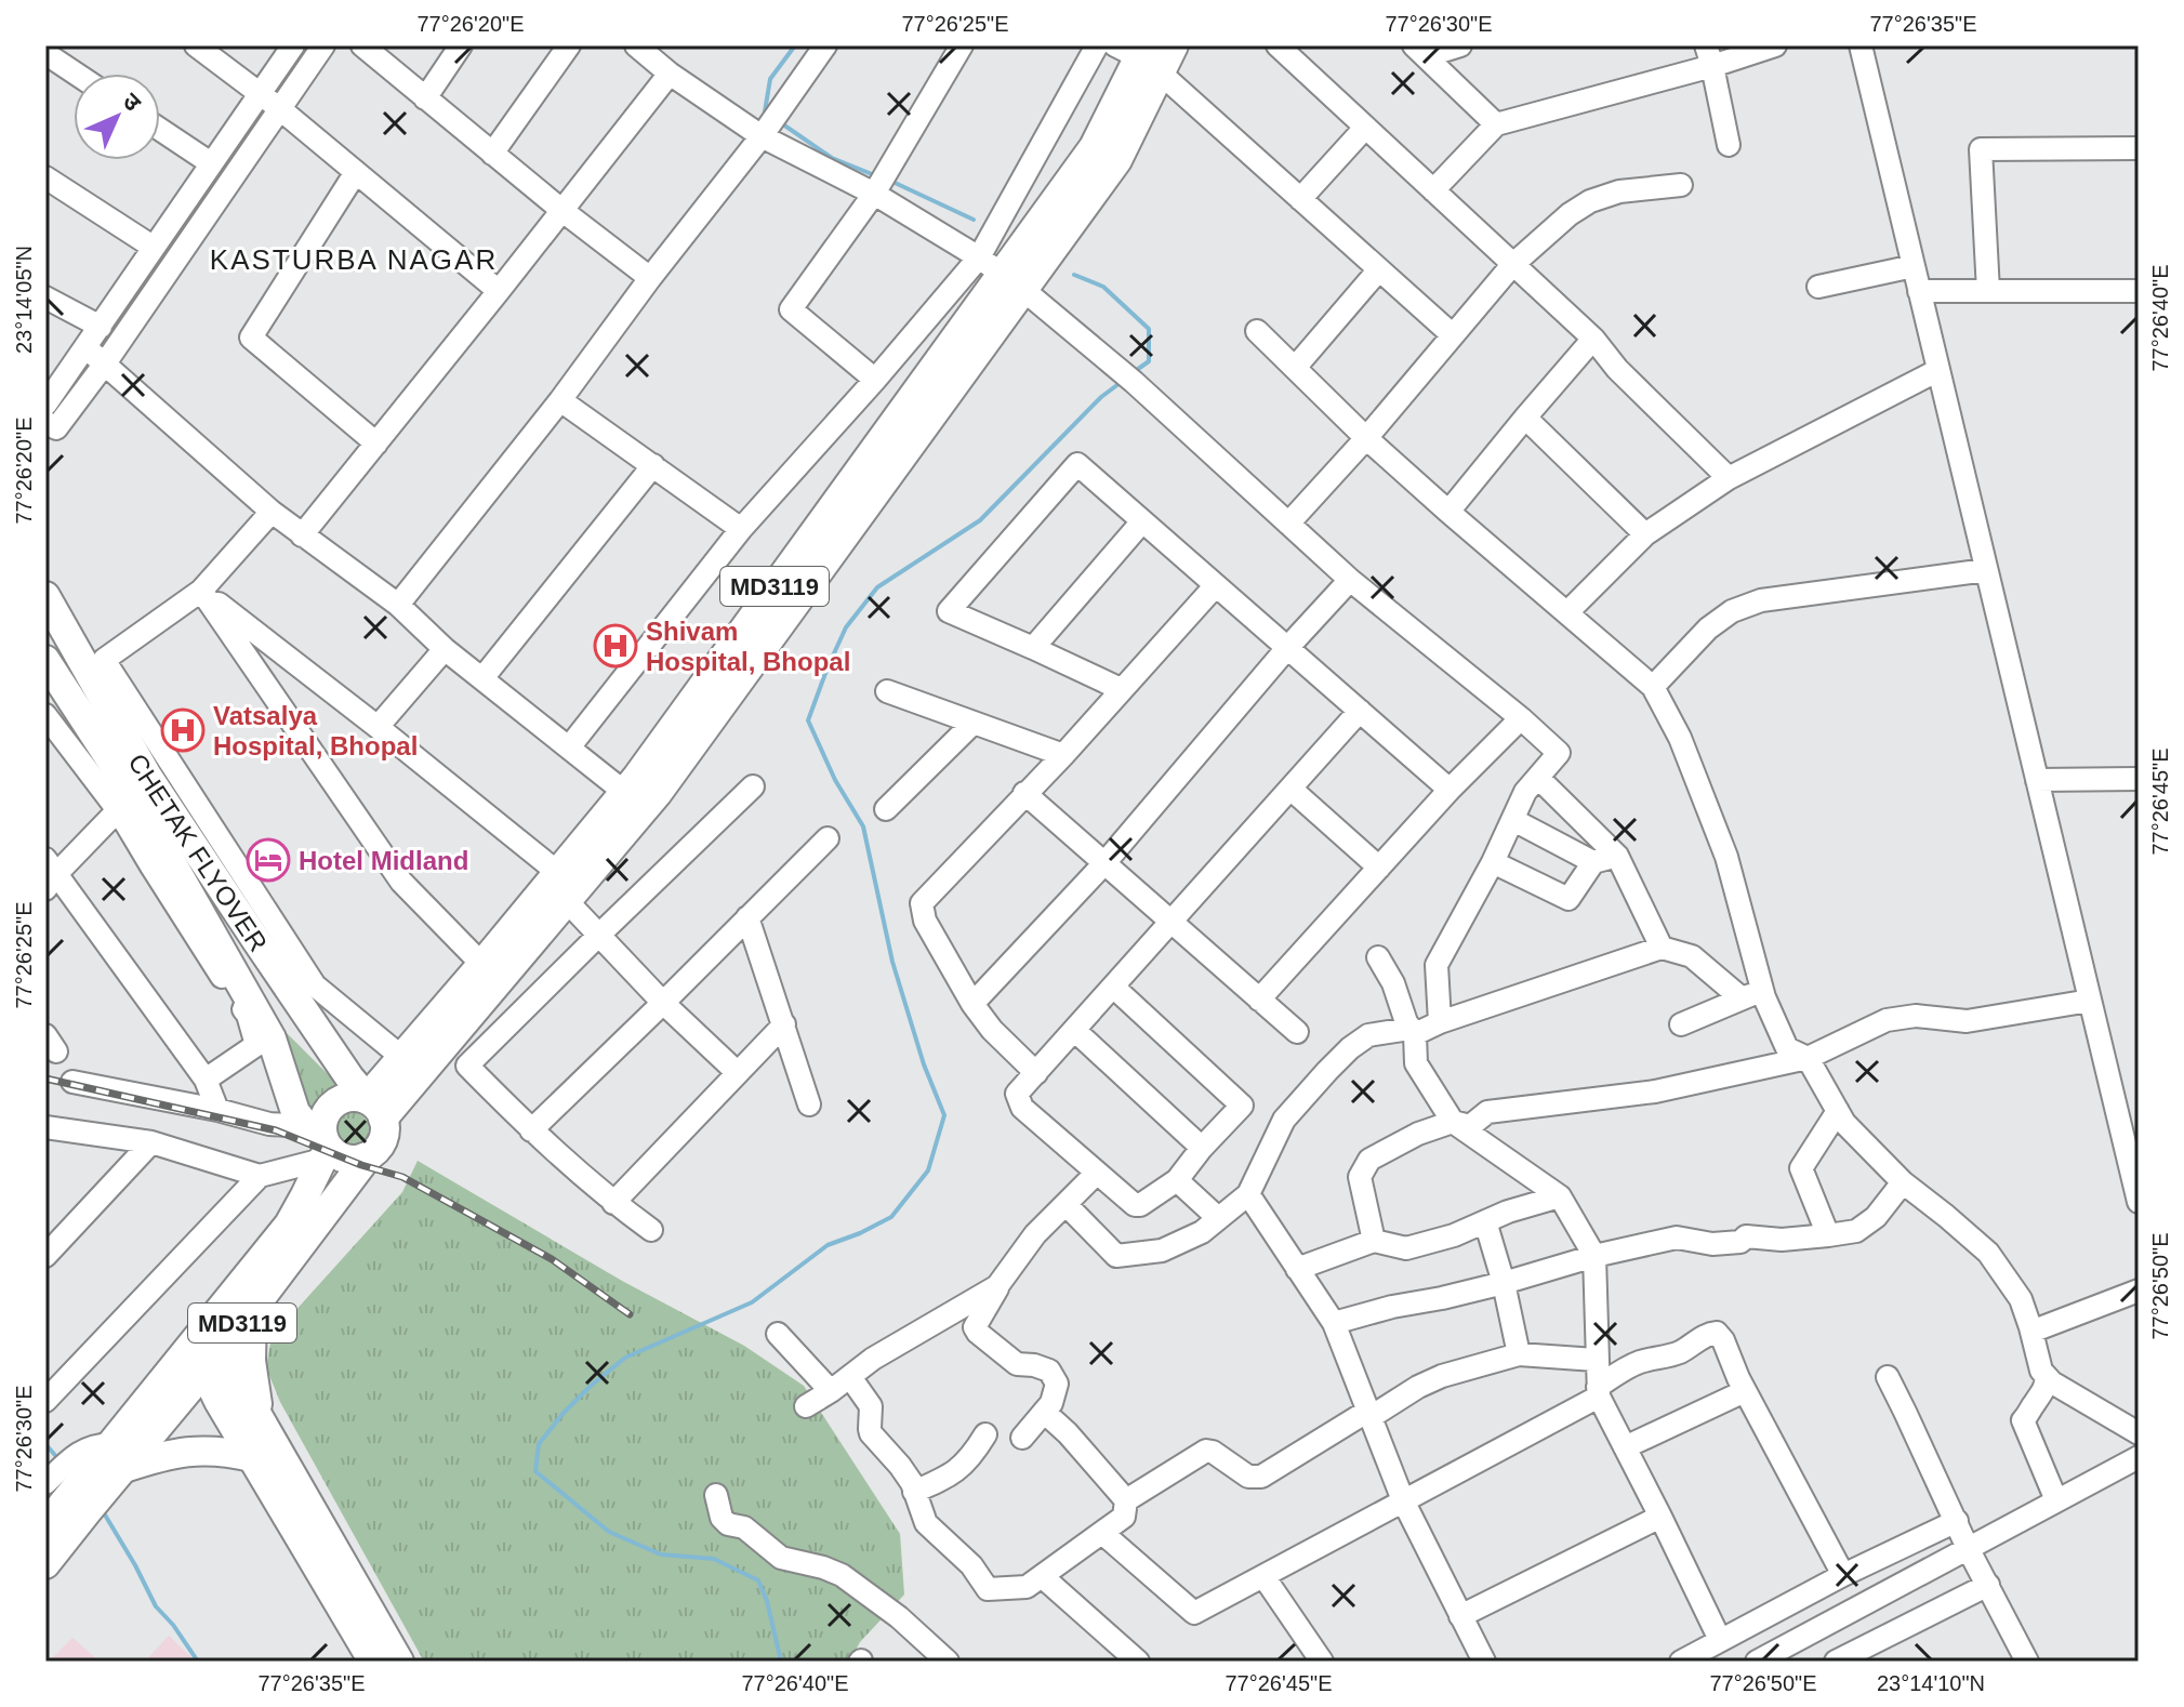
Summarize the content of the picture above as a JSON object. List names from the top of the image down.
{
  "streets": {
    "main road": ["MD3119", "CHETAK FLYOVER"]
  },
  "crossings": [
    ["MD3119", "CHETAK FLYOVER"]
  ],
  "districts": ["KASTURBA NAGAR"],
  "places": {
    "hospital": ["Shivam Hospital, Bhopal", "Vatsalya Hospital, Bhopal"],
    "hotel": ["Hotel Midland"]
  },
  "north": "top right",
  "coordinates": [
    "77°26'20\"E",
    "77°26'25\"E",
    "77°26'30\"E",
    "77°26'35\"E",
    "23°14'05\"N",
    "77°26'40\"E",
    "77°26'45\"E",
    "77°26'50\"E",
    "23°14'10\"N"
  ]
}
